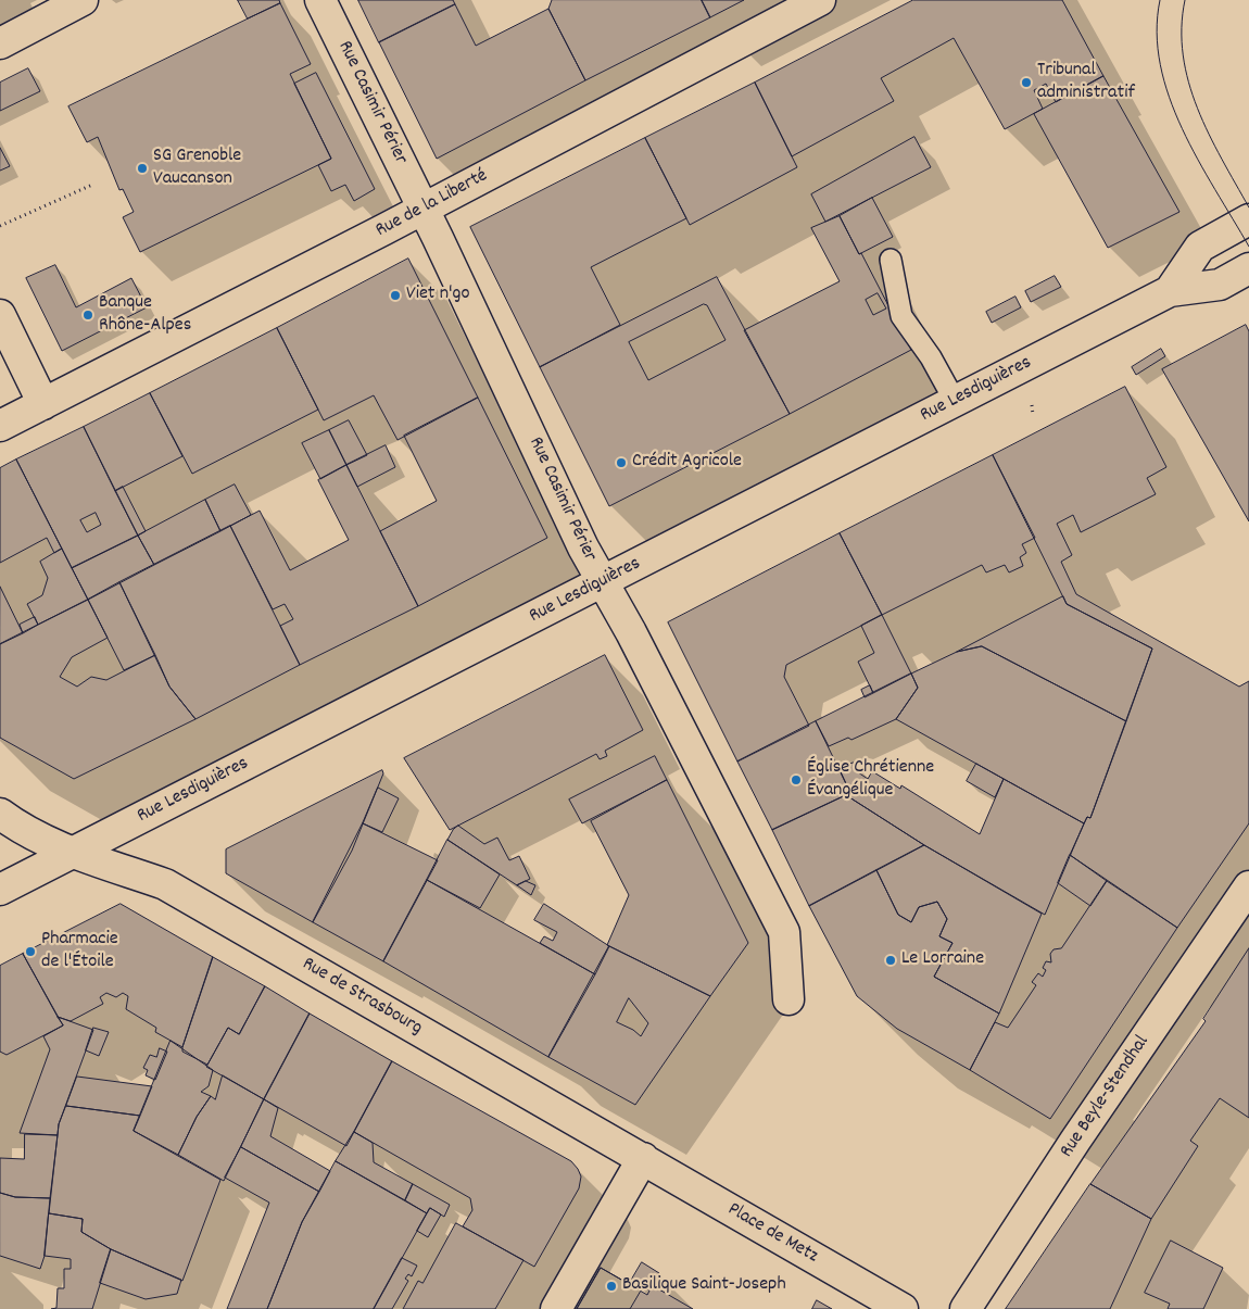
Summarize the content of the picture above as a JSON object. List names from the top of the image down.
{
  "streets": {
    "street": [
      "Rue Casimir Périer",
      "Rue de la Liberté",
      "Rue Lesdiguières",
      "Rue de Strasbourg",
      "Rue Beyle-Stendhal",
      "Place de Metz"
    ]
  },
  "crossings": [
    ["Rue Casimir Périer", "Rue de la Liberté"],
    ["Rue Casimir Périer", "Rue Lesdiguières"],
    ["Rue Lesdiguières", "Rue de Strasbourg"],
    ["Rue de Strasbourg", "Place de Metz"]
  ],
  "places": [
    "Tribunal administratif",
    "SG Grenoble Vaucanson",
    "Viet n'go",
    "Banque Rhône-Alpes",
    "Crédit Agricole",
    "Église Chrétienne Évangélique",
    "Pharmacie de l'Étoile",
    "Le Lorraine",
    "Basilique Saint-Joseph"
  ]
}
